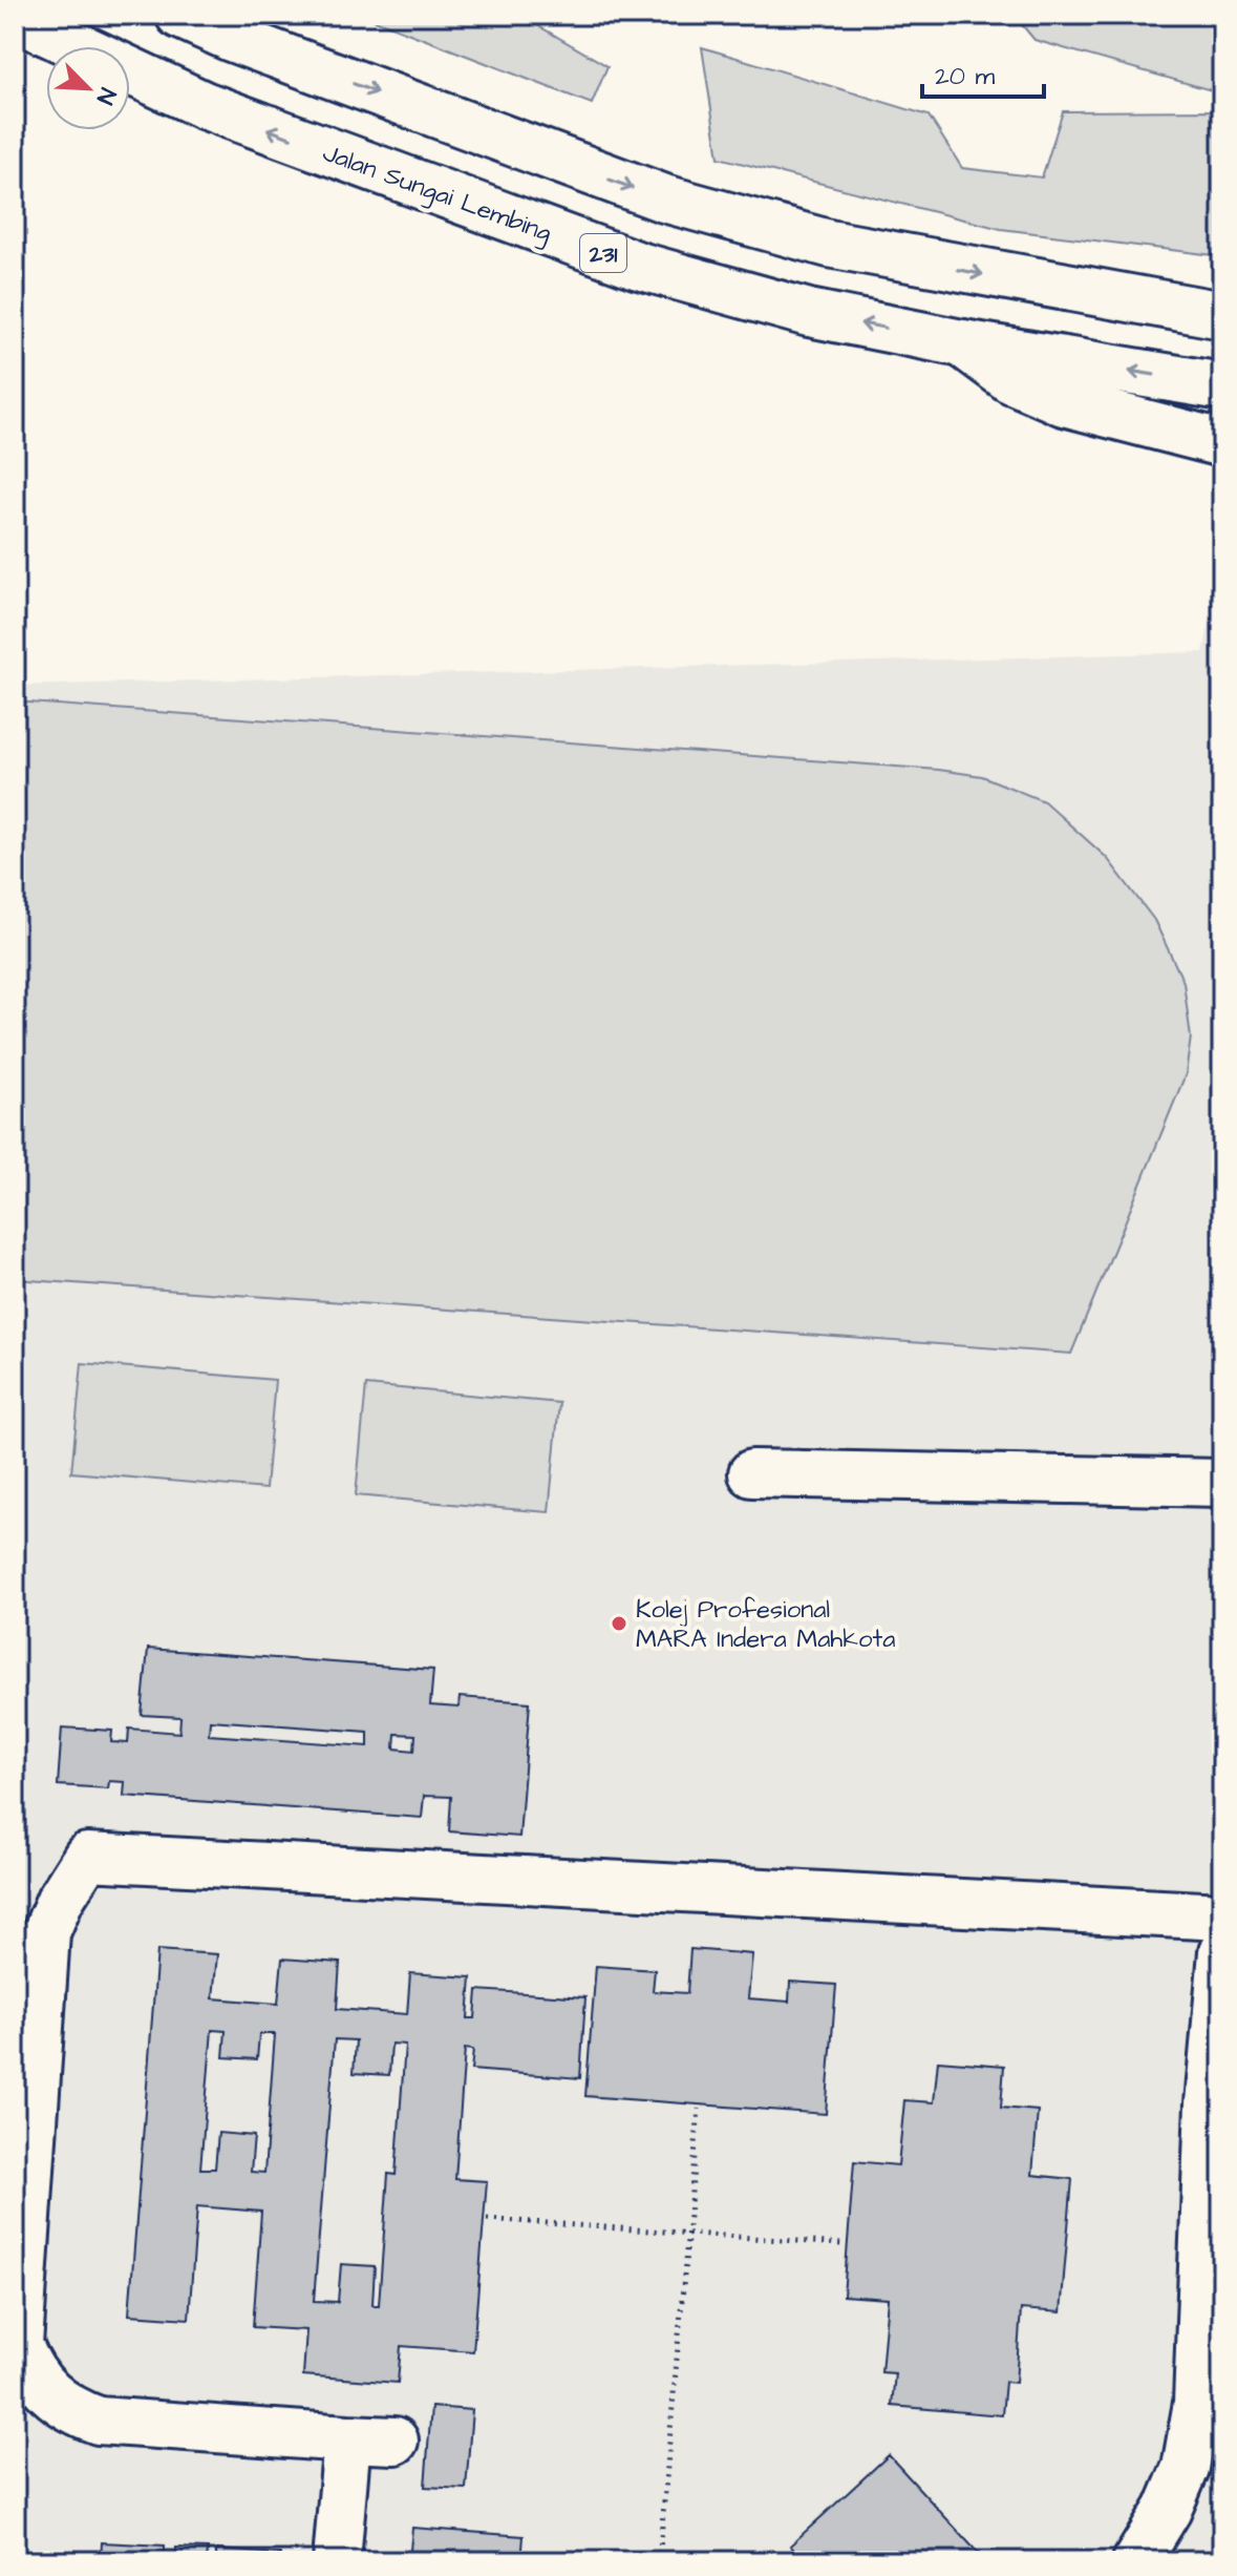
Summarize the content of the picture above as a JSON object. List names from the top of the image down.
{
  "streets": {
    "main road": ["Jalan Sungai Lembing", "231"]
  },
  "places": ["Kolej Profesional MARA Indera Mahkota"],
  "scale_bar": "20 m",
  "north": "bottom right"
}
